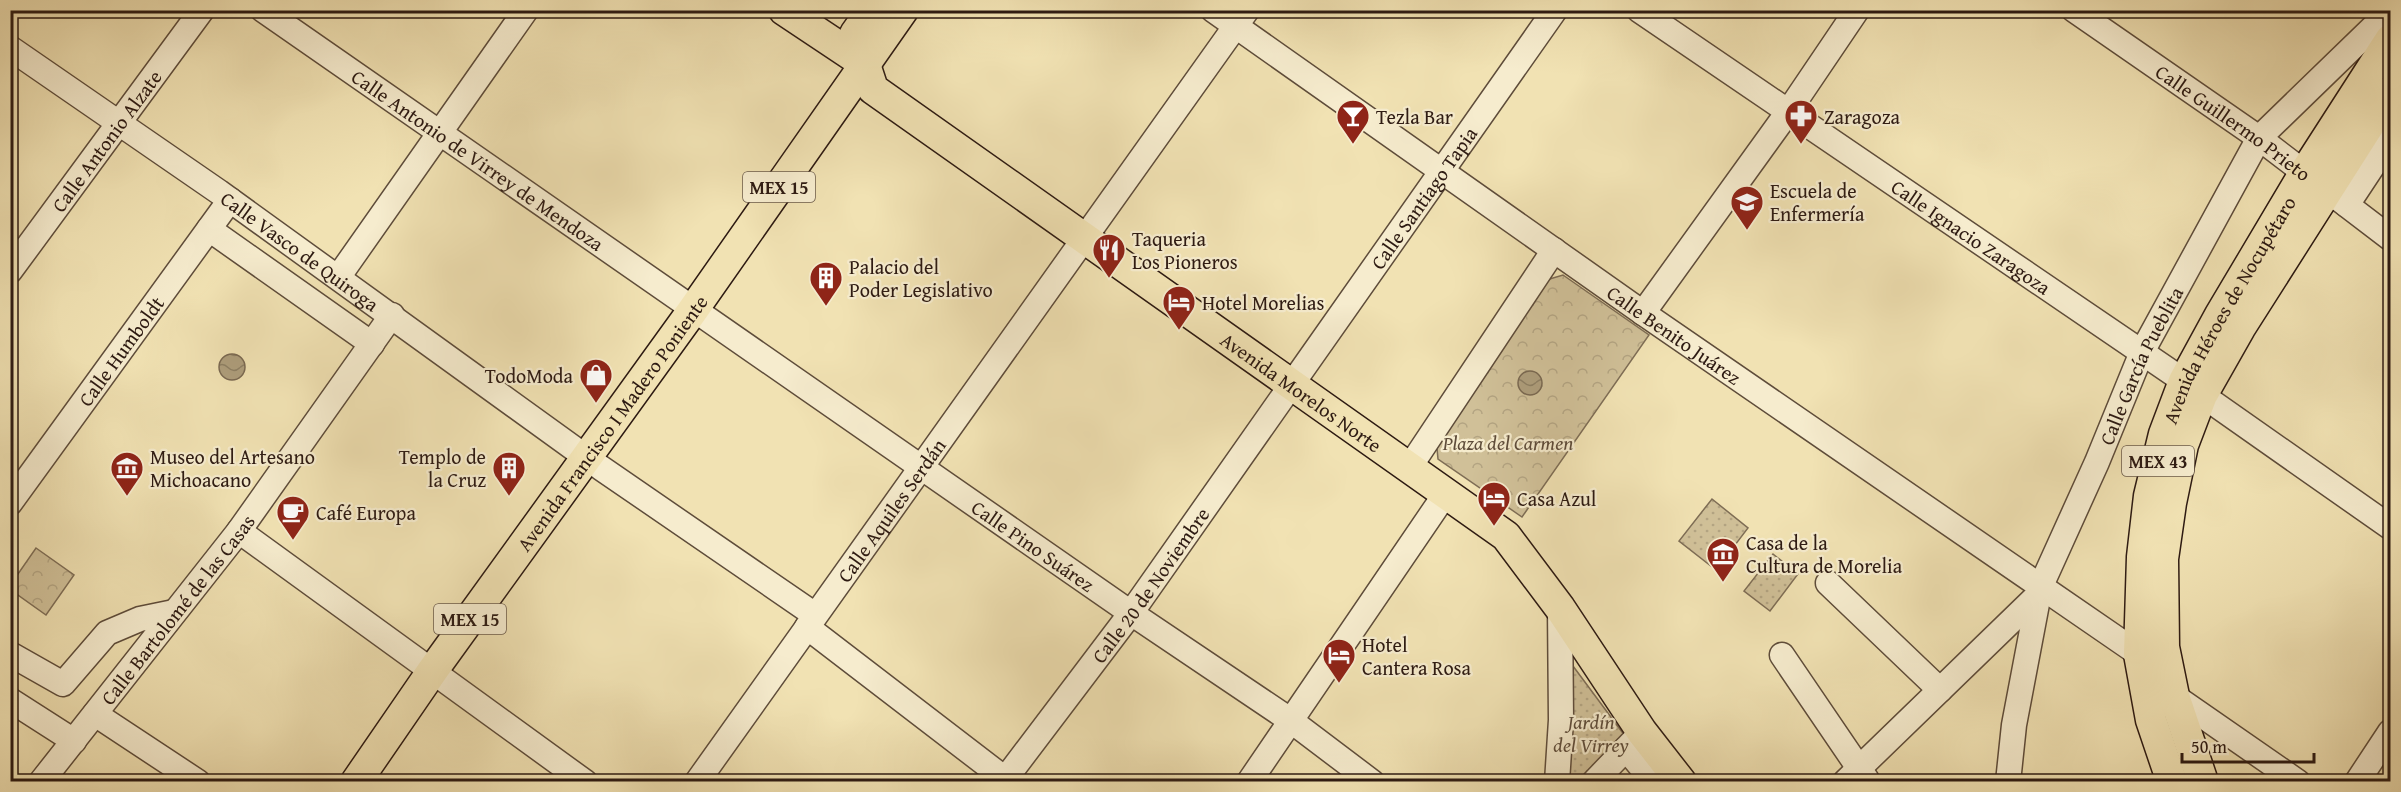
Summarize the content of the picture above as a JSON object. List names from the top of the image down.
{
  "streets": {
    "main road": [
      "MEX 15",
      "Avenida Héroes de Nocupétaro",
      "Avenida Morelos Norte",
      "Avenida Francisco I Madero Poniente",
      "MEX 43"
    ],
    "street": [
      "Calle Guillermo Prieto",
      "Calle Antonio Alzate",
      "Calle Antonio de Virrey de Mendoza",
      "Calle Santiago Tapia",
      "Calle Ignacio Zaragoza",
      "Calle Vasco de Quiroga",
      "Calle Benito Juárez",
      "Calle Humboldt",
      "Calle García Pueblita",
      "Calle Aquiles Serdán",
      "Calle Pino Suárez",
      "Calle 20 de Noviembre",
      "Calle Bartolomé de las Casas"
    ]
  },
  "crossings": [
    ["Calle Guillermo Prieto", "Avenida Héroes de Nocupétaro"],
    ["Calle Guillermo Prieto", "Calle García Pueblita"],
    ["Calle Antonio Alzate", "Calle Vasco de Quiroga"],
    ["Calle Antonio de Virrey de Mendoza", "Avenida Francisco I Madero Poniente"],
    ["Calle Antonio de Virrey de Mendoza", "Calle Pino Suárez"],
    ["MEX 15", "Avenida Morelos Norte"],
    ["MEX 15", "Avenida Francisco I Madero Poniente"],
    ["Calle Santiago Tapia", "Calle Benito Juárez"],
    ["Calle Santiago Tapia", "Avenida Morelos Norte"],
    ["Calle Santiago Tapia", "Calle 20 de Noviembre"],
    ["Calle Ignacio Zaragoza", "Avenida Héroes de Nocupétaro"],
    ["Calle Ignacio Zaragoza", "Calle García Pueblita"],
    ["Calle Vasco de Quiroga", "Calle Humboldt"],
    ["Calle Vasco de Quiroga", "Avenida Francisco I Madero Poniente"],
    ["Calle Vasco de Quiroga", "Calle Aquiles Serdán"],
    ["Calle Vasco de Quiroga", "Calle 20 de Noviembre"],
    ["Calle Vasco de Quiroga", "Calle Bartolomé de las Casas"],
    ["Avenida Héroes de Nocupétaro", "Calle Benito Juárez"],
    ["Calle Benito Juárez", "Calle García Pueblita"],
    ["Calle Benito Juárez", "Calle Aquiles Serdán"],
    ["Avenida Morelos Norte", "Avenida Francisco I Madero Poniente"],
    ["Avenida Morelos Norte", "Calle Aquiles Serdán"],
    ["Avenida Morelos Norte", "Calle 20 de Noviembre"],
    ["Avenida Francisco I Madero Poniente", "Calle Pino Suárez"],
    ["Calle Aquiles Serdán", "Calle Pino Suárez"],
    ["Calle Pino Suárez", "Calle 20 de Noviembre"]
  ],
  "parks": ["Plaza del Carmen", "Jardín del Virrey"],
  "places": {
    "bar": ["Tezla Bar"],
    "pharmacy": ["Zaragoza"],
    "school or university": ["Escuela de Enfermería"],
    "restaurant": ["Taqueria Los Pioneros"],
    "building": ["Palacio del Poder Legislativo", "Templo de la Cruz"],
    "hotel": ["Hotel Morelias", "Casa Azul", "Hotel Cantera Rosa"],
    "shop": ["TodoModa"],
    "museum": ["Museo del Artesano Michoacano", "Casa de la Cultura de Morelia"],
    "cafe": ["Café Europa"]
  },
  "scale_bar": "50 m"
}
